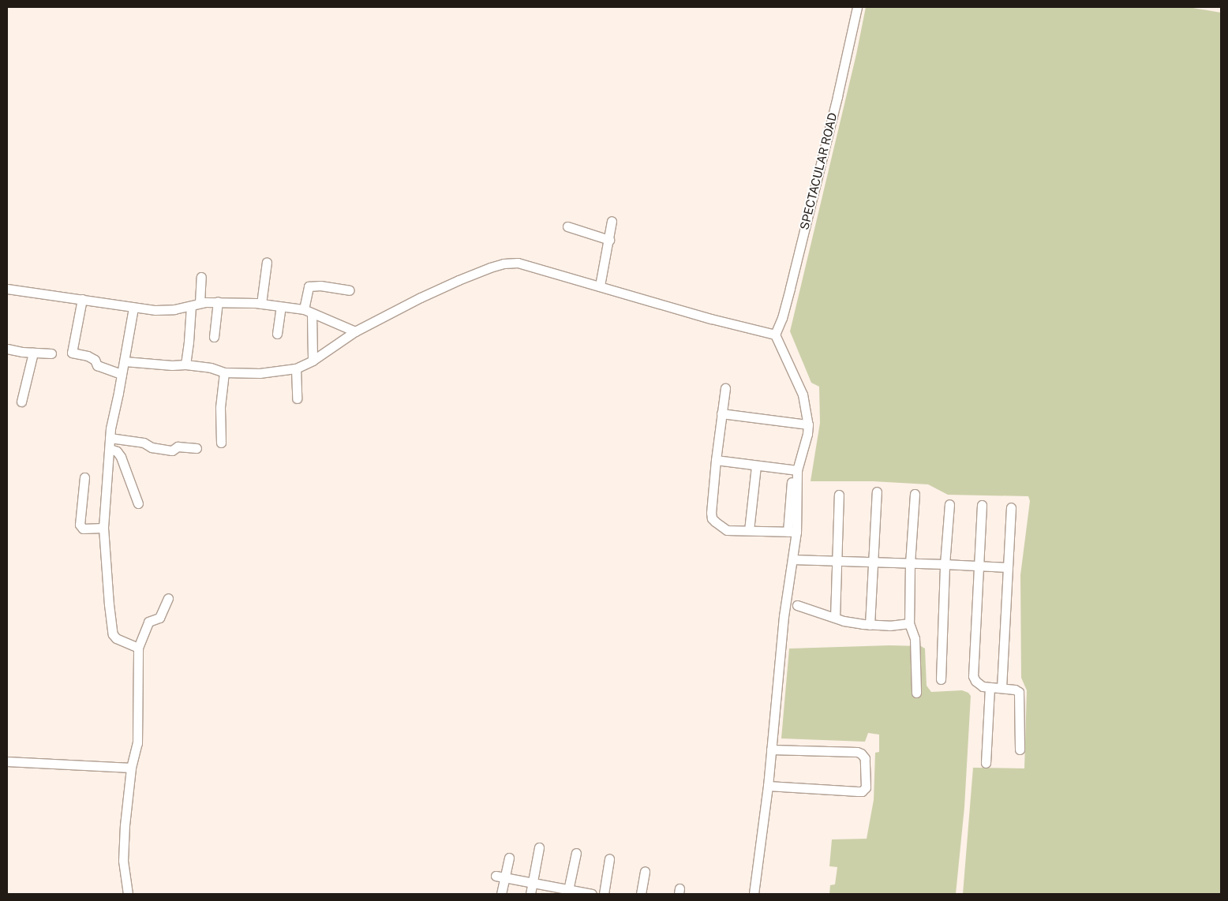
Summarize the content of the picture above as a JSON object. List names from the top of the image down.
{
  "streets": {
    "street": ["SPECTACULAR ROAD"]
  }
}
